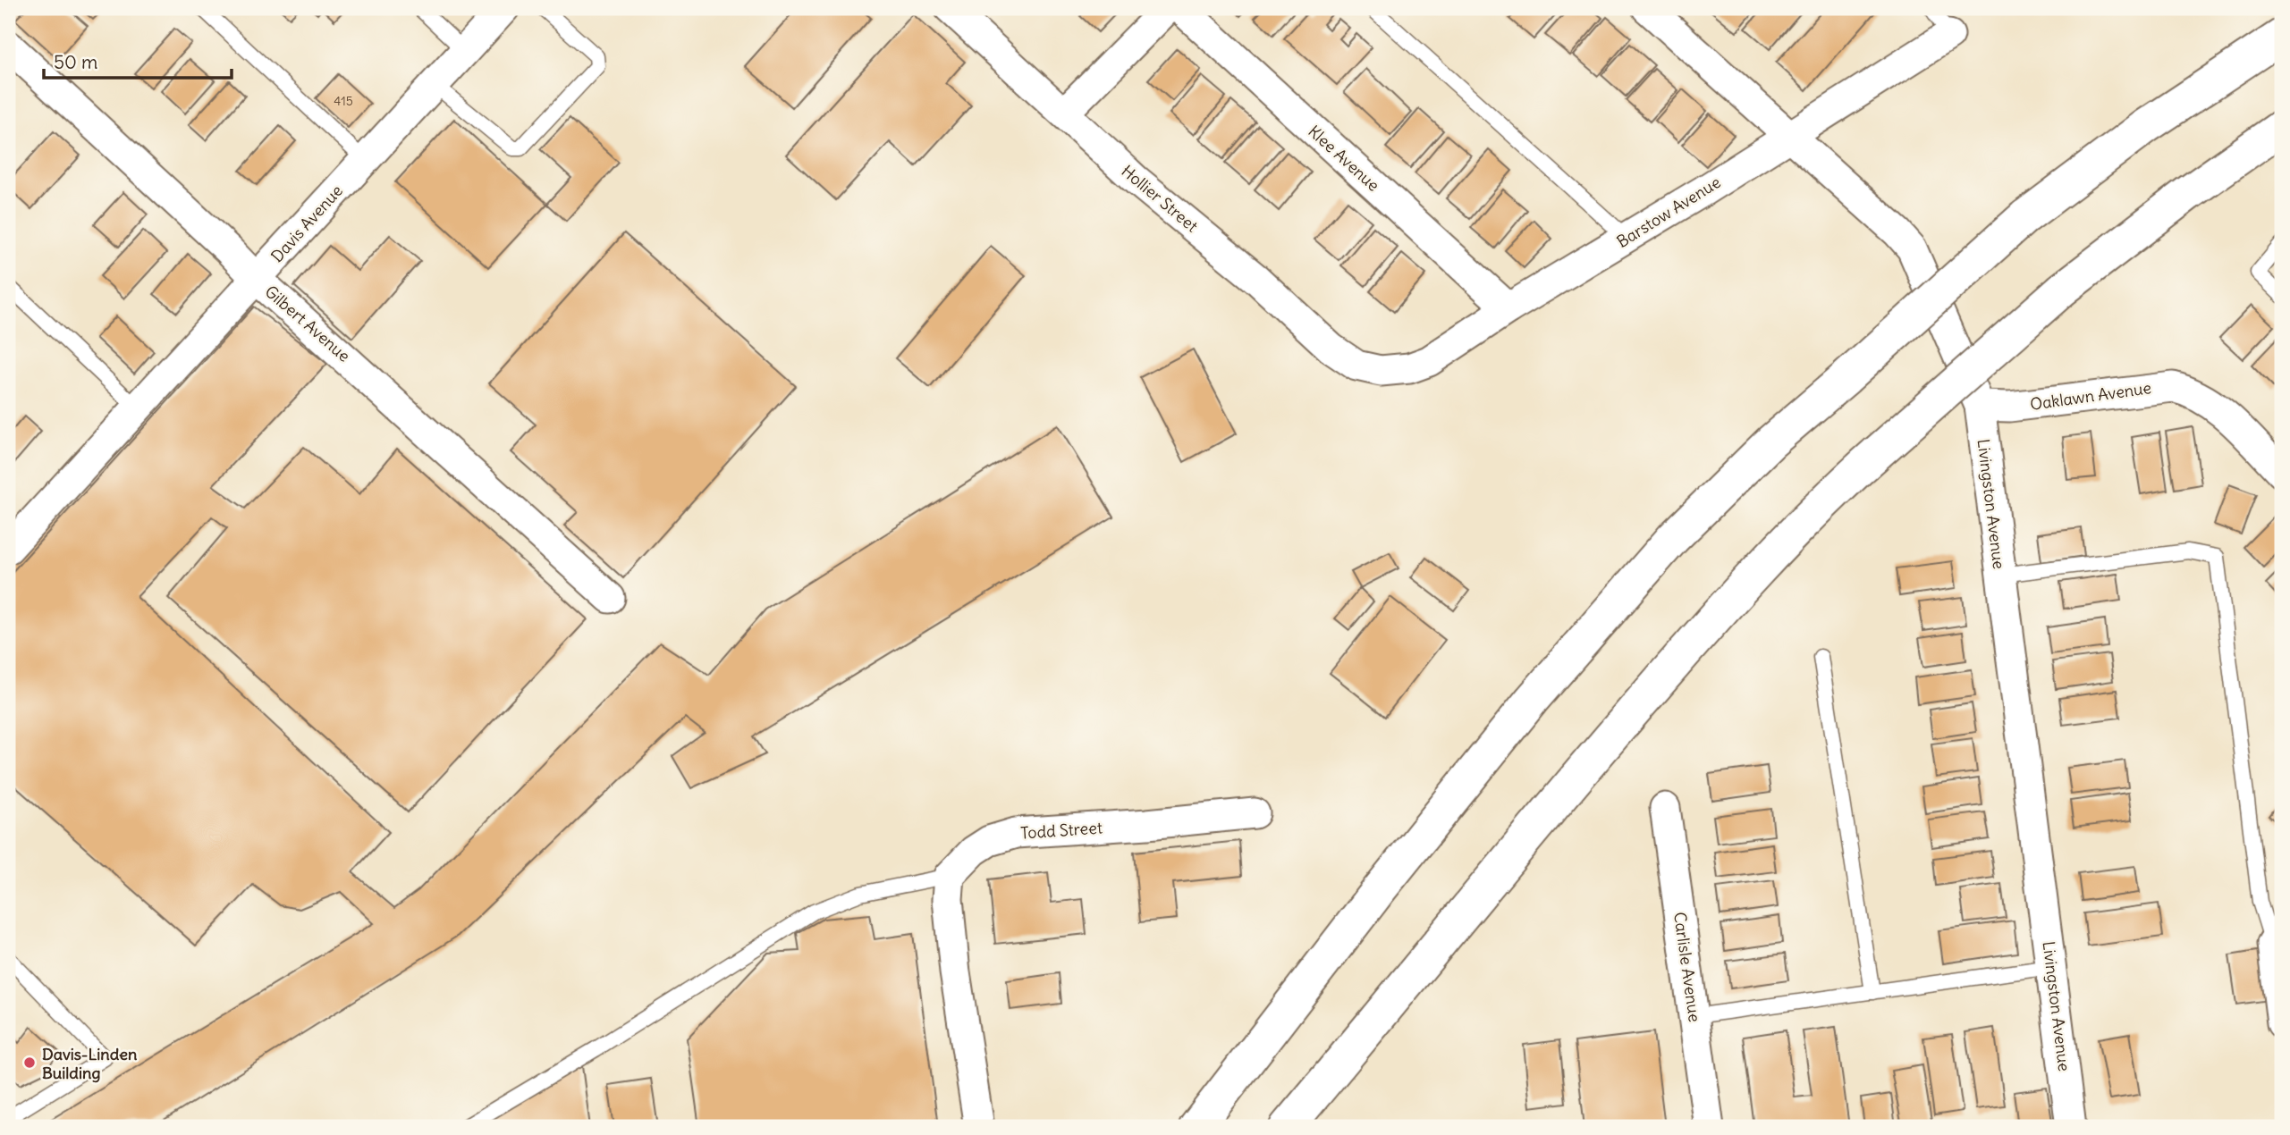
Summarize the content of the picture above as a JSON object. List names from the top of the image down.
{
  "streets": {
    "street": [
      "Klee Avenue",
      "Hollier Street",
      "Barstow Avenue",
      "Davis Avenue",
      "Gilbert Avenue",
      "Oaklawn Avenue",
      "Livingston Avenue",
      "Todd Street",
      "Carlisle Avenue"
    ]
  },
  "crossings": [
    ["Klee Avenue", "Barstow Avenue"],
    ["Hollier Street", "Barstow Avenue"],
    ["Barstow Avenue", "Livingston Avenue"],
    ["Davis Avenue", "Gilbert Avenue"],
    ["Oaklawn Avenue", "Livingston Avenue"]
  ],
  "places": ["Davis-Linden Building"],
  "house_numbers": ["415"],
  "scale_bar": "50 m"
}
